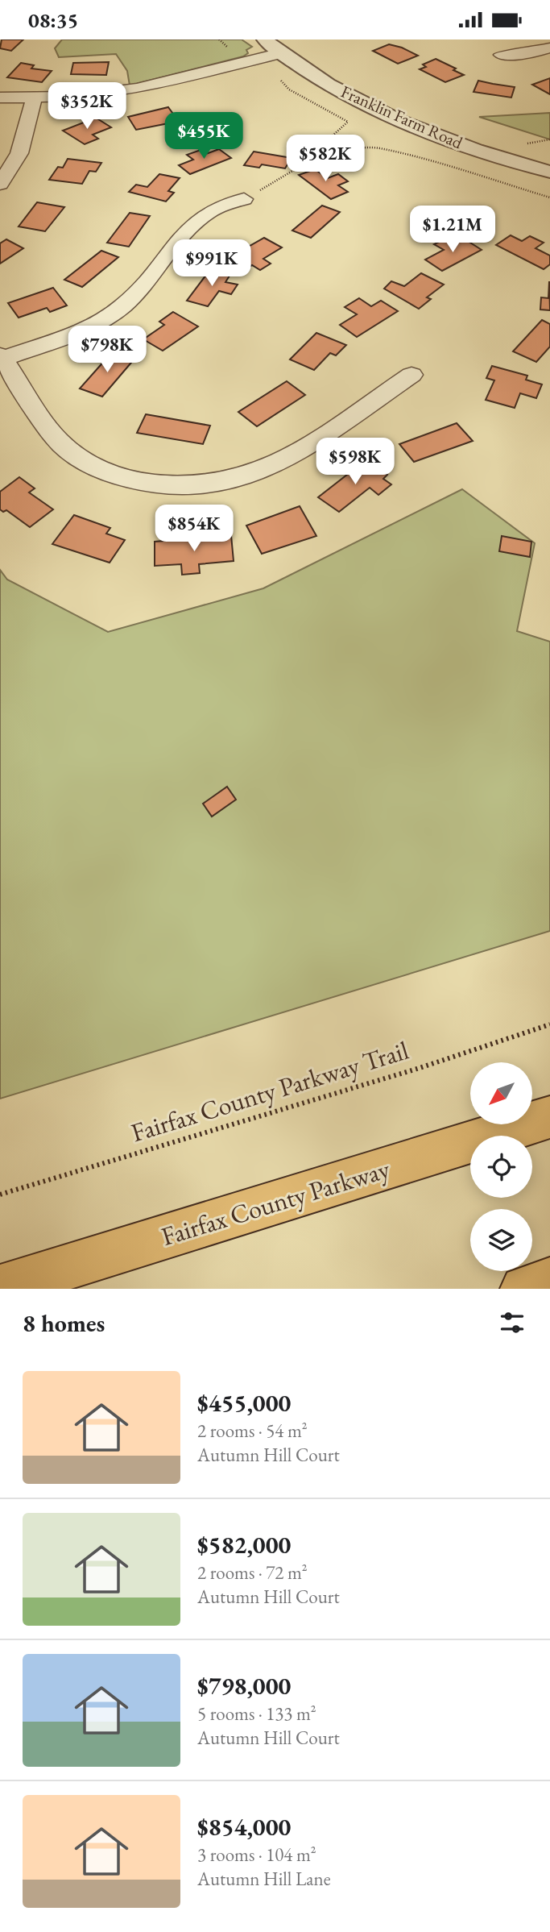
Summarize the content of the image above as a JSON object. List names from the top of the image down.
{
  "streets": {
    "highway": ["Fairfax County Parkway"],
    "street": ["Franklin Farm Road"],
    "path": ["Fairfax County Parkway Trail"]
  },
  "north": "bottom left",
  "page": {
    "status": "08:35",
    "price": [
      "$352K",
      "$455K",
      "$582K",
      "$1.21M",
      "$991K",
      "$798K",
      "$598K",
      "$854K"
    ],
    "heading": "8 homes",
    "list": [
      {
        "name": "$455,000",
        "note": "2 rooms · 54 m² · Autumn Hill Court"
      },
      {
        "name": "$582,000",
        "note": "2 rooms · 72 m² · Autumn Hill Court"
      },
      {
        "name": "$798,000",
        "note": "5 rooms · 133 m² · Autumn Hill Court"
      },
      {
        "name": "$854,000",
        "note": "3 rooms · 104 m² · Autumn Hill Lane"
      }
    ]
  }
}
